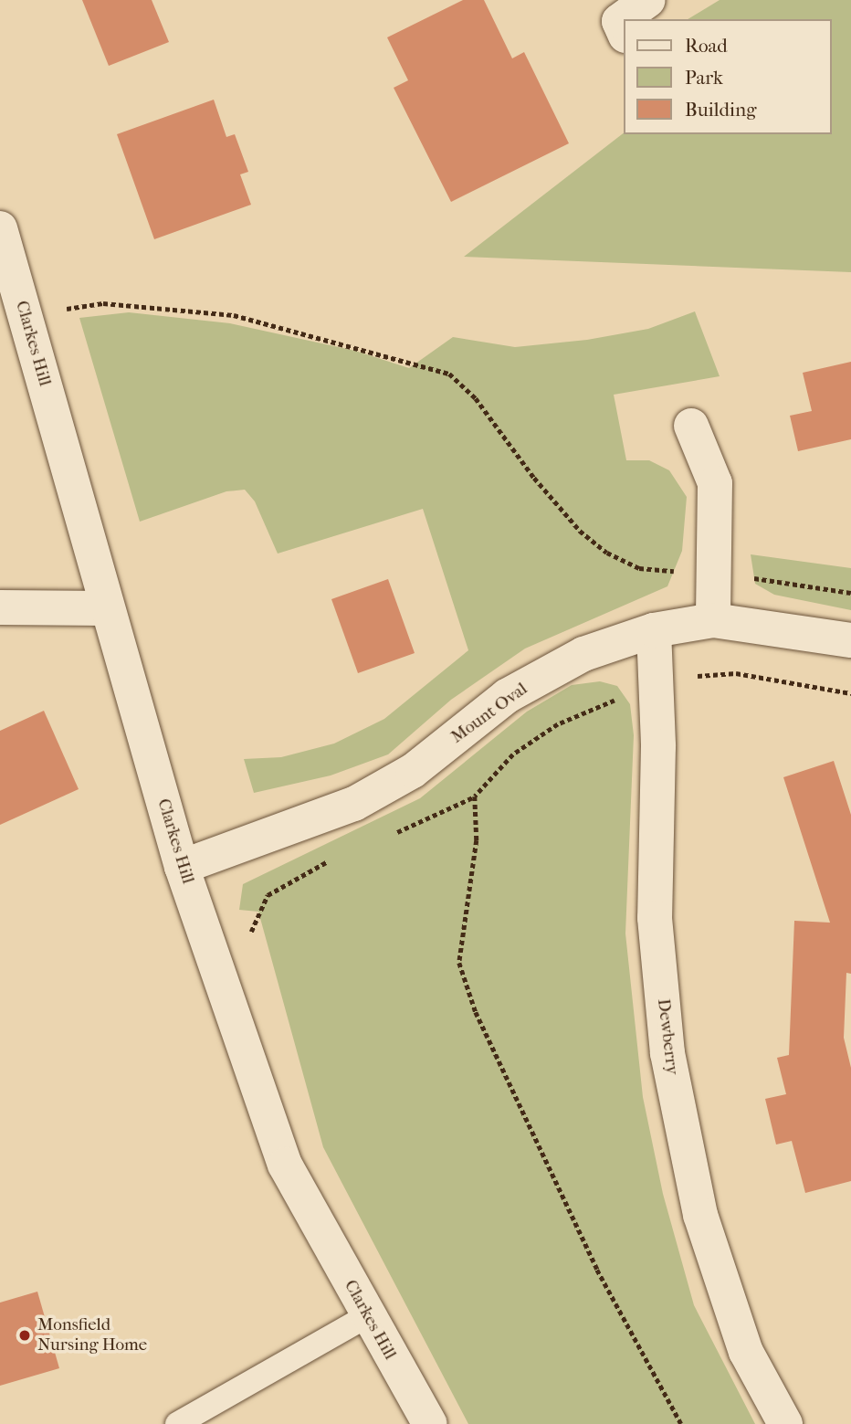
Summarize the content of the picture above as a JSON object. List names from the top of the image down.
{
  "streets": {
    "street": ["Clarkes Hill", "Mount Oval", "Dewberry"]
  },
  "crossings": [
    ["Clarkes Hill", "Mount Oval"],
    ["Mount Oval", "Dewberry"]
  ],
  "places": ["Monsfield Nursing Home"],
  "legend": ["Road", "Park", "Building"]
}
